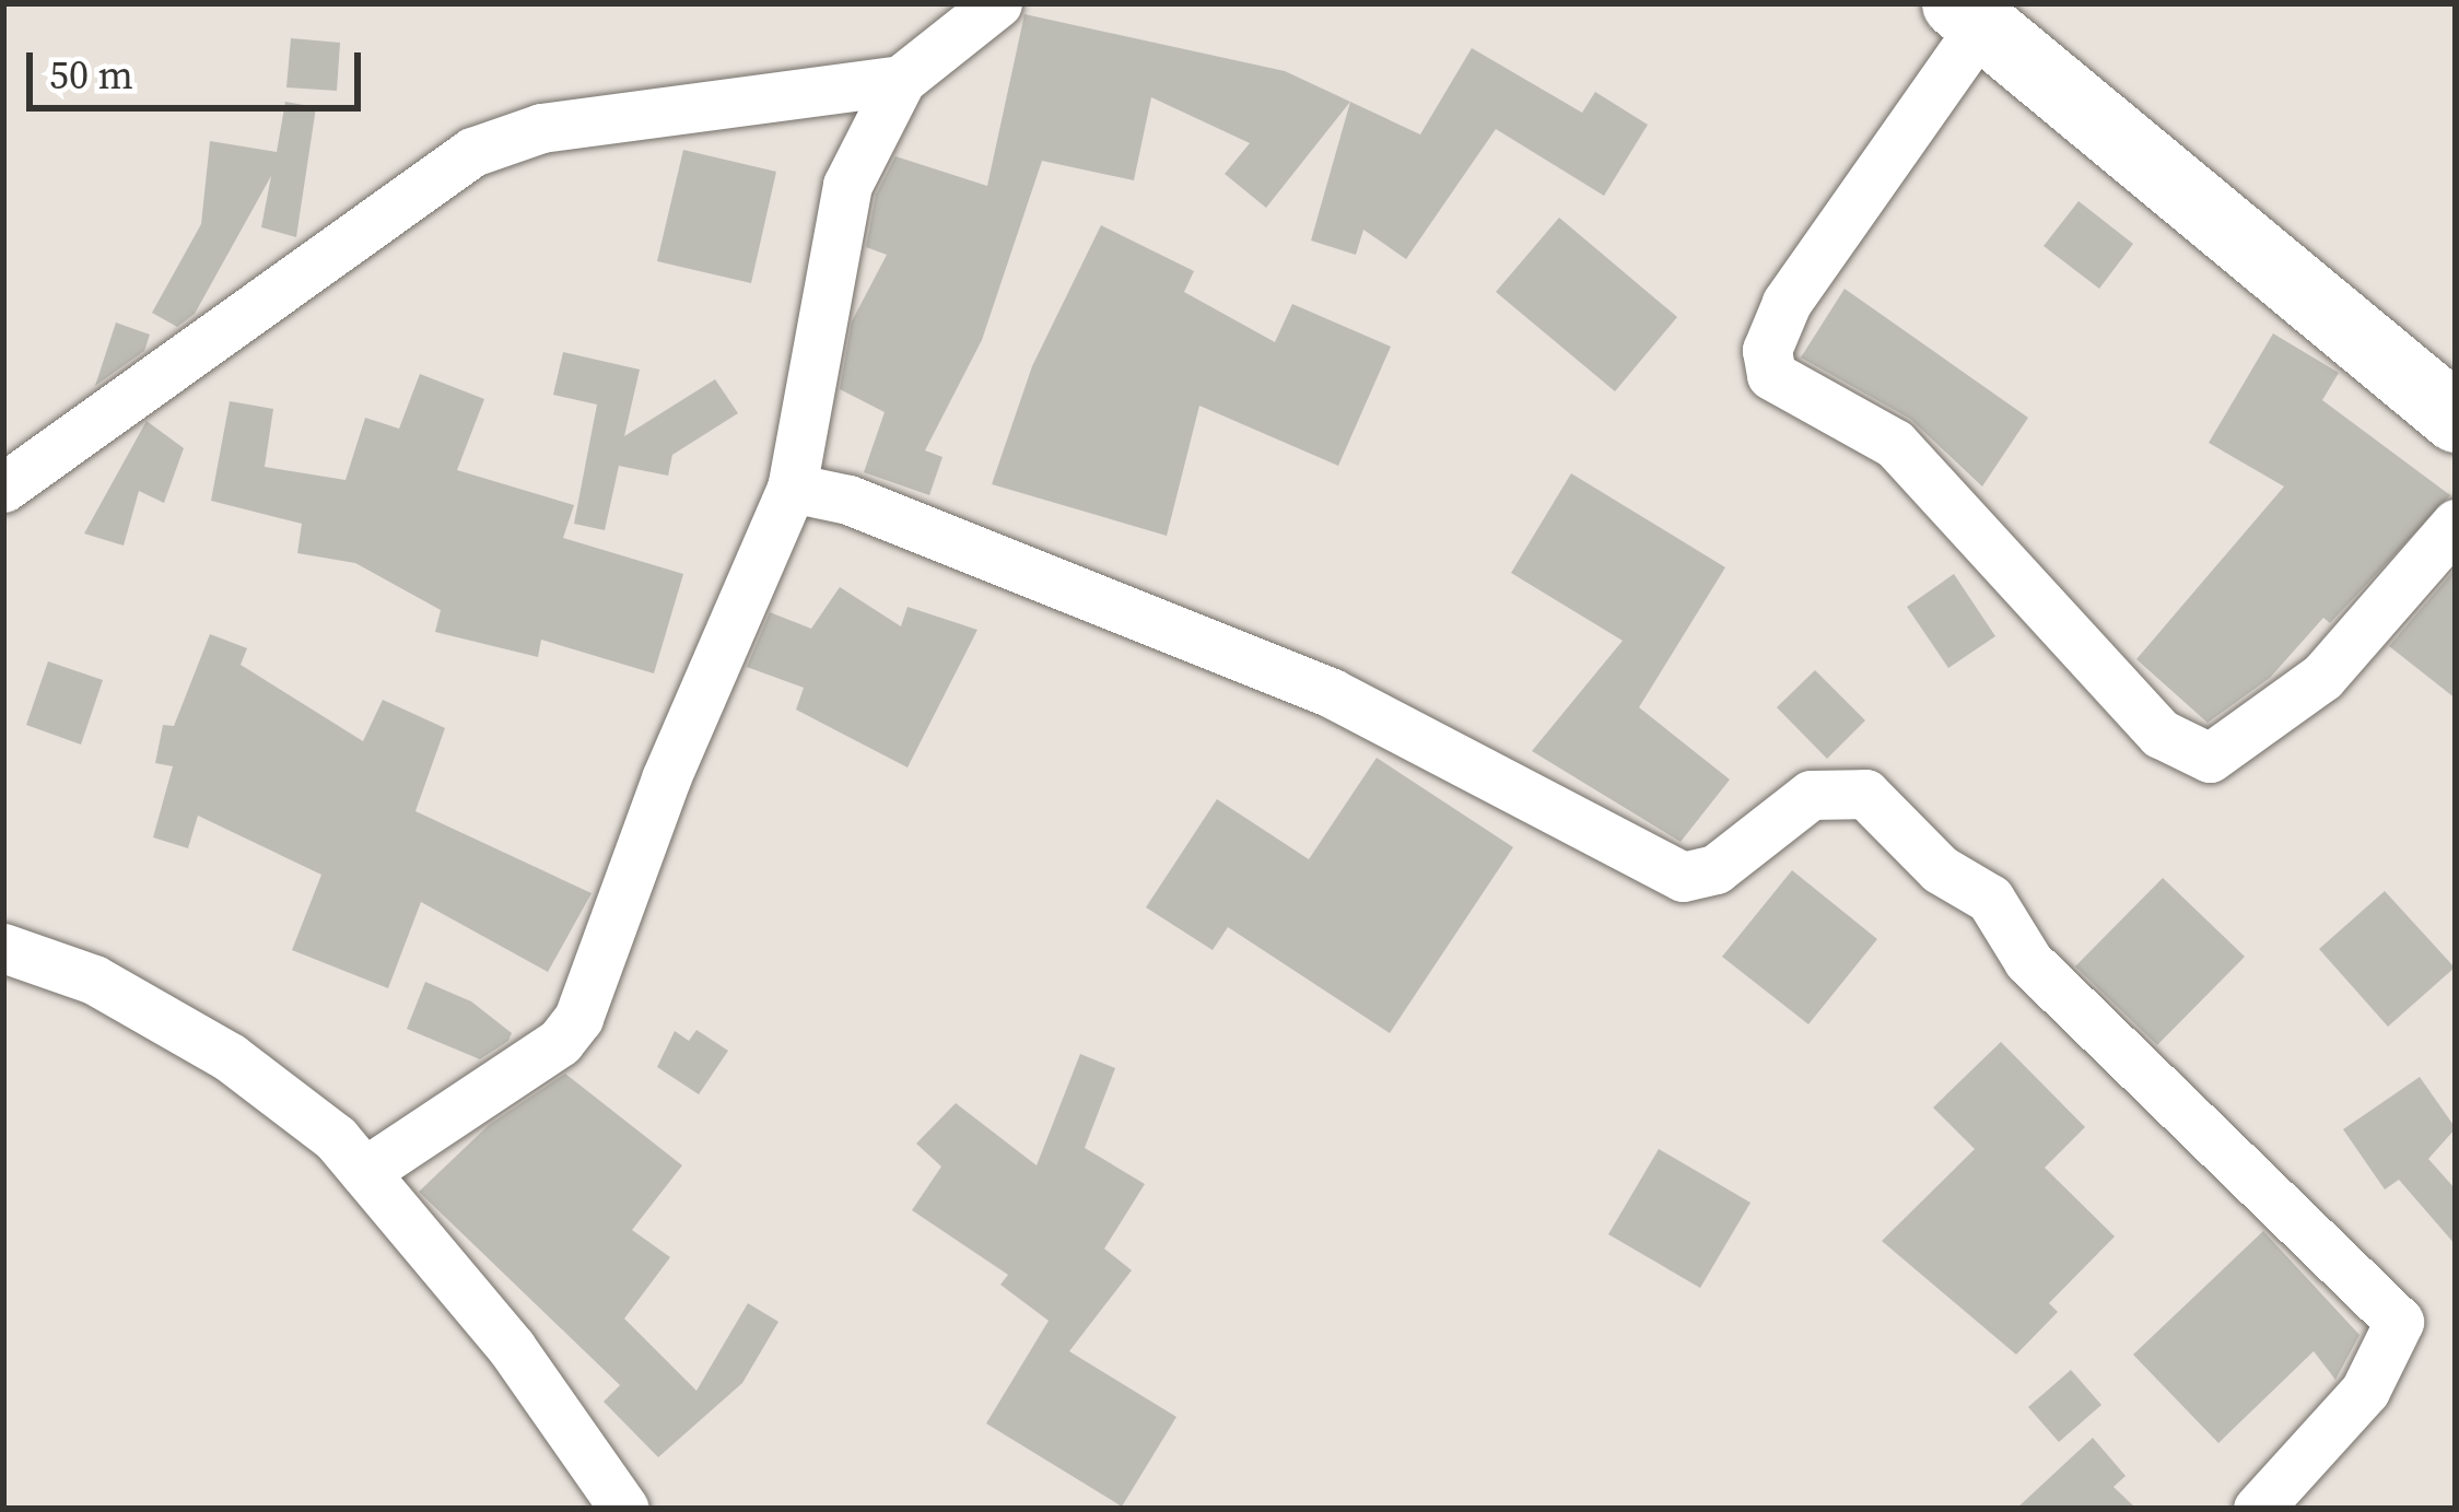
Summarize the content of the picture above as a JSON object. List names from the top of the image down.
{
  "scale_bar": "50 m"
}
